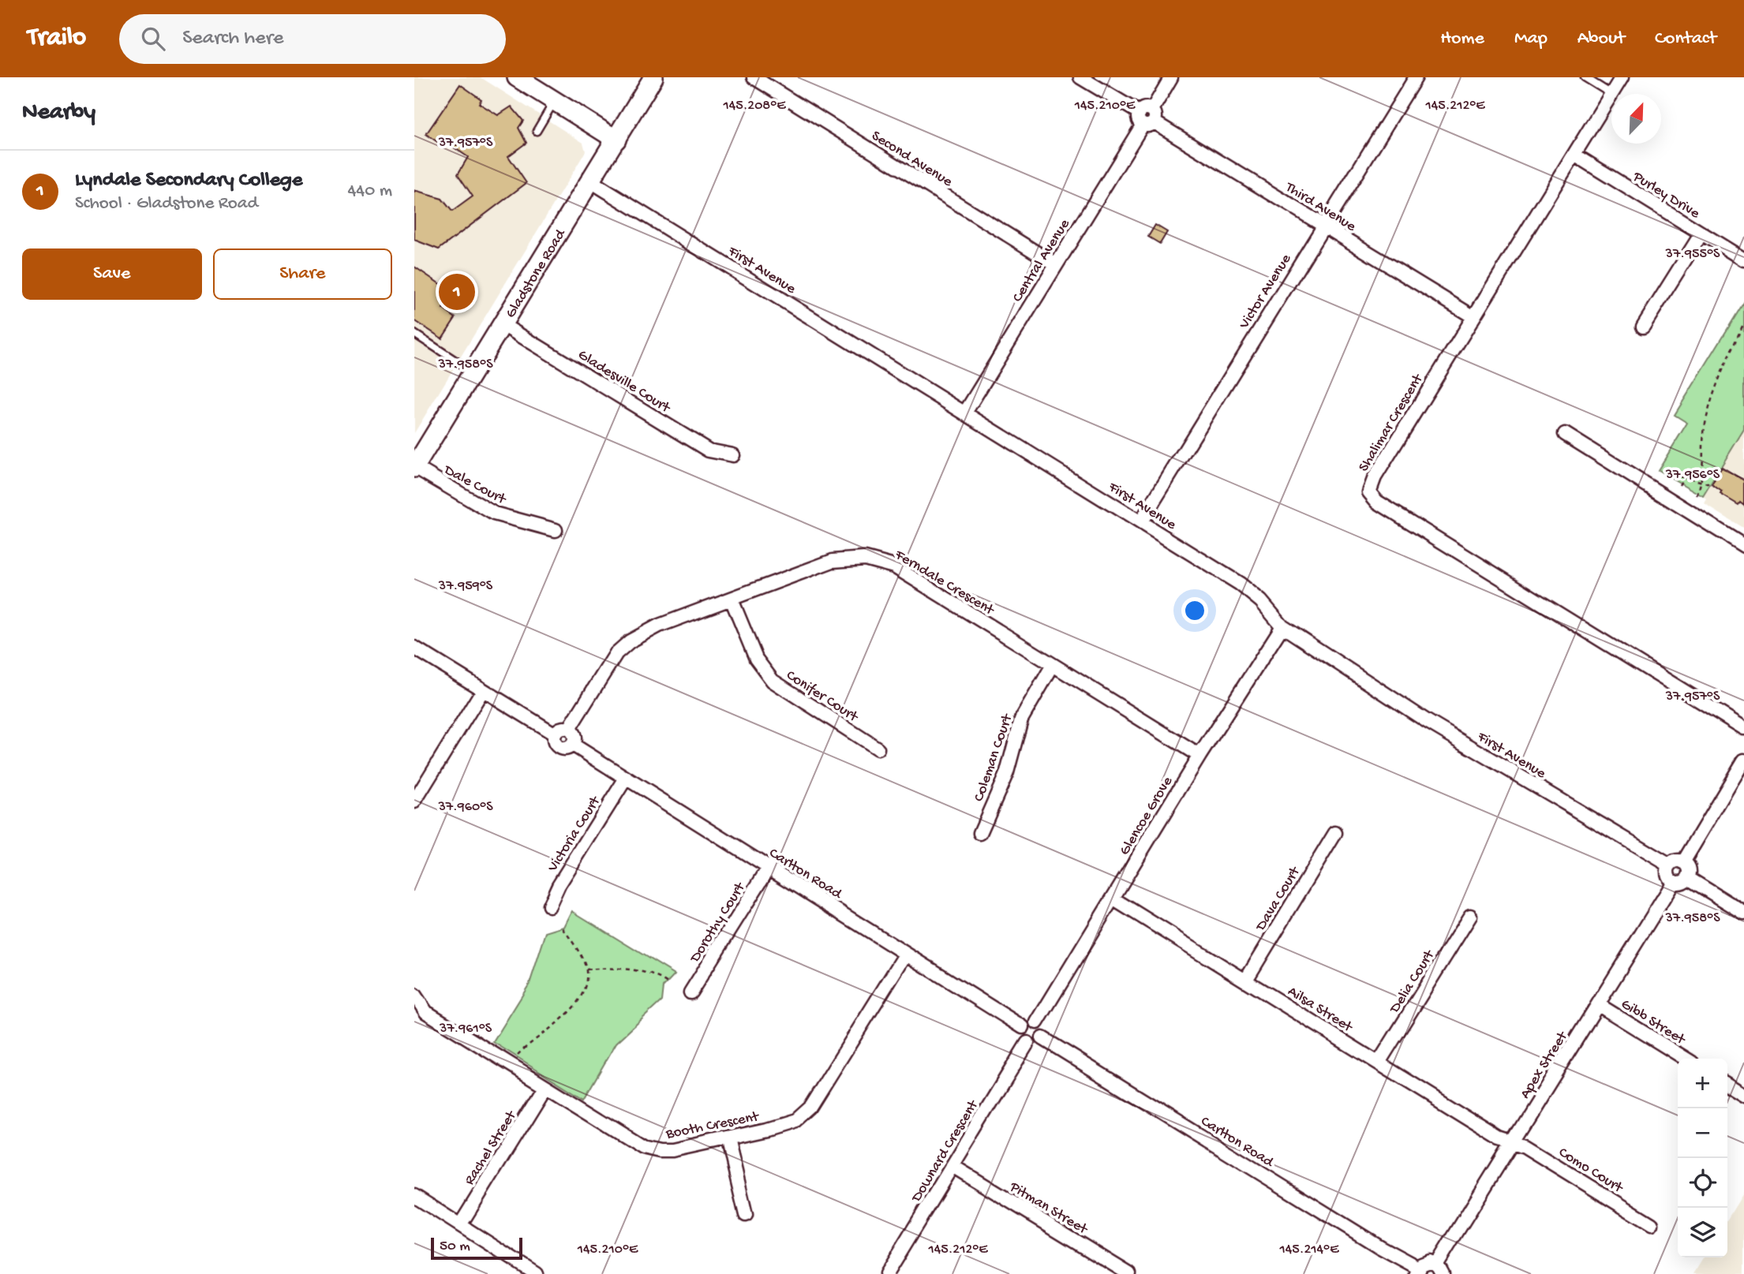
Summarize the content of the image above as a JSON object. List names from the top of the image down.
{
  "streets": {
    "main road": ["Gladstone Road"],
    "street": [
      "Second Avenue",
      "Purley Drive",
      "Third Avenue",
      "Central Avenue",
      "First Avenue",
      "Victor Avenue",
      "Gladesville Court",
      "Shalimar Crescent",
      "Dale Court",
      "Ferndale Crescent",
      "Conifer Court",
      "Coleman Court",
      "Glencoe Grove",
      "Victoria Court",
      "Carlton Road",
      "Dava Court",
      "Dorothy Court",
      "Delia Court",
      "Ailsa Street",
      "Gibb Street",
      "Apex Street",
      "Booth Crescent",
      "Rachel Street",
      "Downard Crescent",
      "Como Court",
      "Pitman Street"
    ]
  },
  "crossings": [
    ["Second Avenue", "Central Avenue"],
    ["Purley Drive", "Shalimar Crescent"],
    ["Third Avenue", "Central Avenue"],
    ["Third Avenue", "Victor Avenue"],
    ["Third Avenue", "Shalimar Crescent"],
    ["Central Avenue", "First Avenue"],
    ["First Avenue", "Gladstone Road"],
    ["First Avenue", "Victor Avenue"],
    ["First Avenue", "Glencoe Grove"],
    ["First Avenue", "Apex Street"],
    ["Gladstone Road", "Gladesville Court"],
    ["Gladstone Road", "Dale Court"],
    ["Ferndale Crescent", "Conifer Court"],
    ["Ferndale Crescent", "Coleman Court"],
    ["Ferndale Crescent", "Glencoe Grove"],
    ["Ferndale Crescent", "Carlton Road"],
    ["Glencoe Grove", "Carlton Road"],
    ["Glencoe Grove", "Ailsa Street"],
    ["Glencoe Grove", "Downard Crescent"],
    ["Victoria Court", "Carlton Road"],
    ["Carlton Road", "Dorothy Court"],
    ["Carlton Road", "Booth Crescent"],
    ["Carlton Road", "Downard Crescent"],
    ["Dava Court", "Ailsa Street"],
    ["Delia Court", "Ailsa Street"],
    ["Ailsa Street", "Apex Street"],
    ["Ailsa Street", "Como Court"],
    ["Gibb Street", "Apex Street"],
    ["Apex Street", "Como Court"],
    ["Booth Crescent", "Rachel Street"],
    ["Downard Crescent", "Pitman Street"]
  ],
  "scale_bar": "50 m",
  "north": "top right",
  "page": {
    "header": "Trailo",
    "search": "Search here",
    "nav": [
      "Home",
      "Map",
      "About",
      "Contact"
    ],
    "heading": "Nearby",
    "list": [
      {
        "mark": "1",
        "name": "Lyndale Secondary College",
        "note": "School · Gladstone Road",
        "value": "440 m"
      }
    ],
    "buttons": ["Save", "Share"],
    "pins": "1",
    "map_buttons": ["+", "−"],
    "scale": "50 m"
  },
  "coordinates": [
    "145.208°E",
    "145.210°E",
    "145.212°E",
    "37.957°S",
    "37.955°S",
    "37.958°S",
    "37.956°S",
    "37.959°S",
    "37.960°S",
    "37.961°S",
    "145.214°E"
  ]
}
